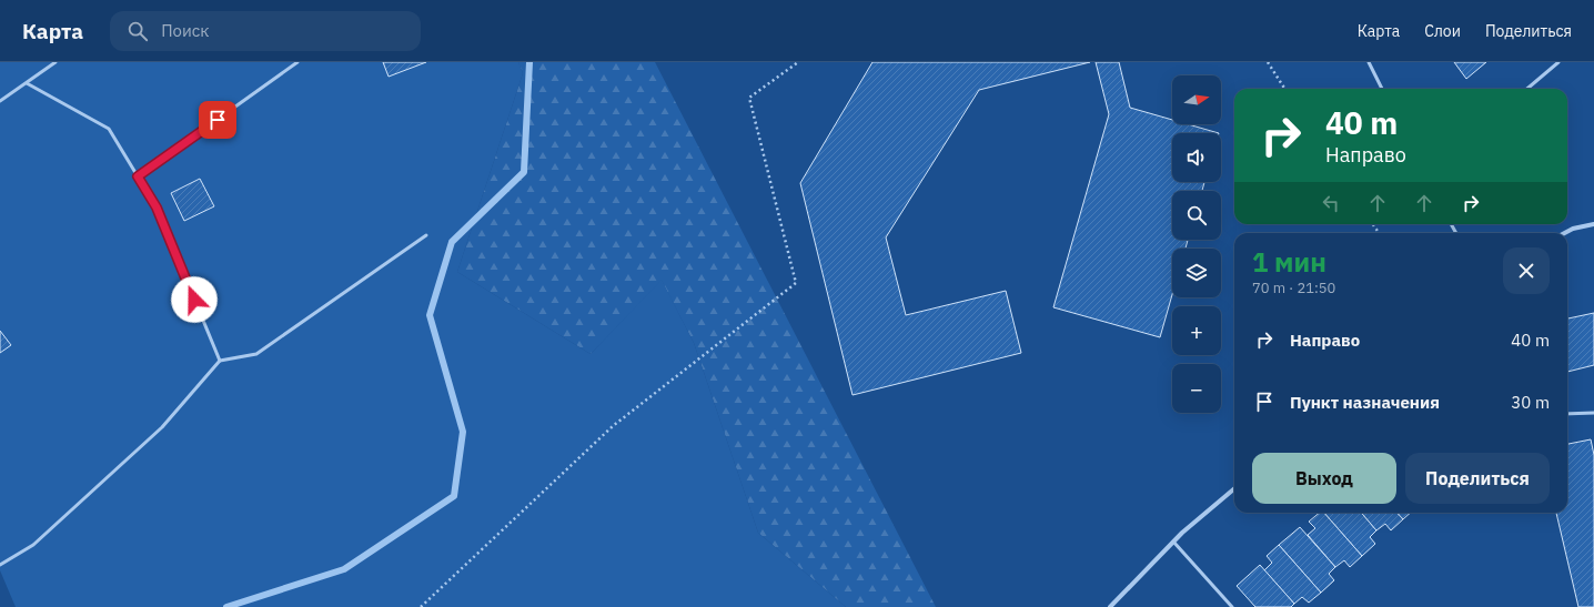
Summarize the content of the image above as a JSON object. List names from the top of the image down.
{
  "north": "right",
  "page": {
    "header": "Карта",
    "search": "Поиск",
    "nav": ["Карта", "Слои", "Поделиться"],
    "map_buttons": ["+", "−"],
    "turn": ["40 m", "Направо"],
    "heading": ["1 мин", "70 m · 21:50"],
    "list": [
      {
        "name": "Направо",
        "value": "40 m"
      },
      {
        "name": "Пункт назначения",
        "value": "30 m"
      }
    ],
    "buttons": ["Выход", "Поделиться"]
  }
}
